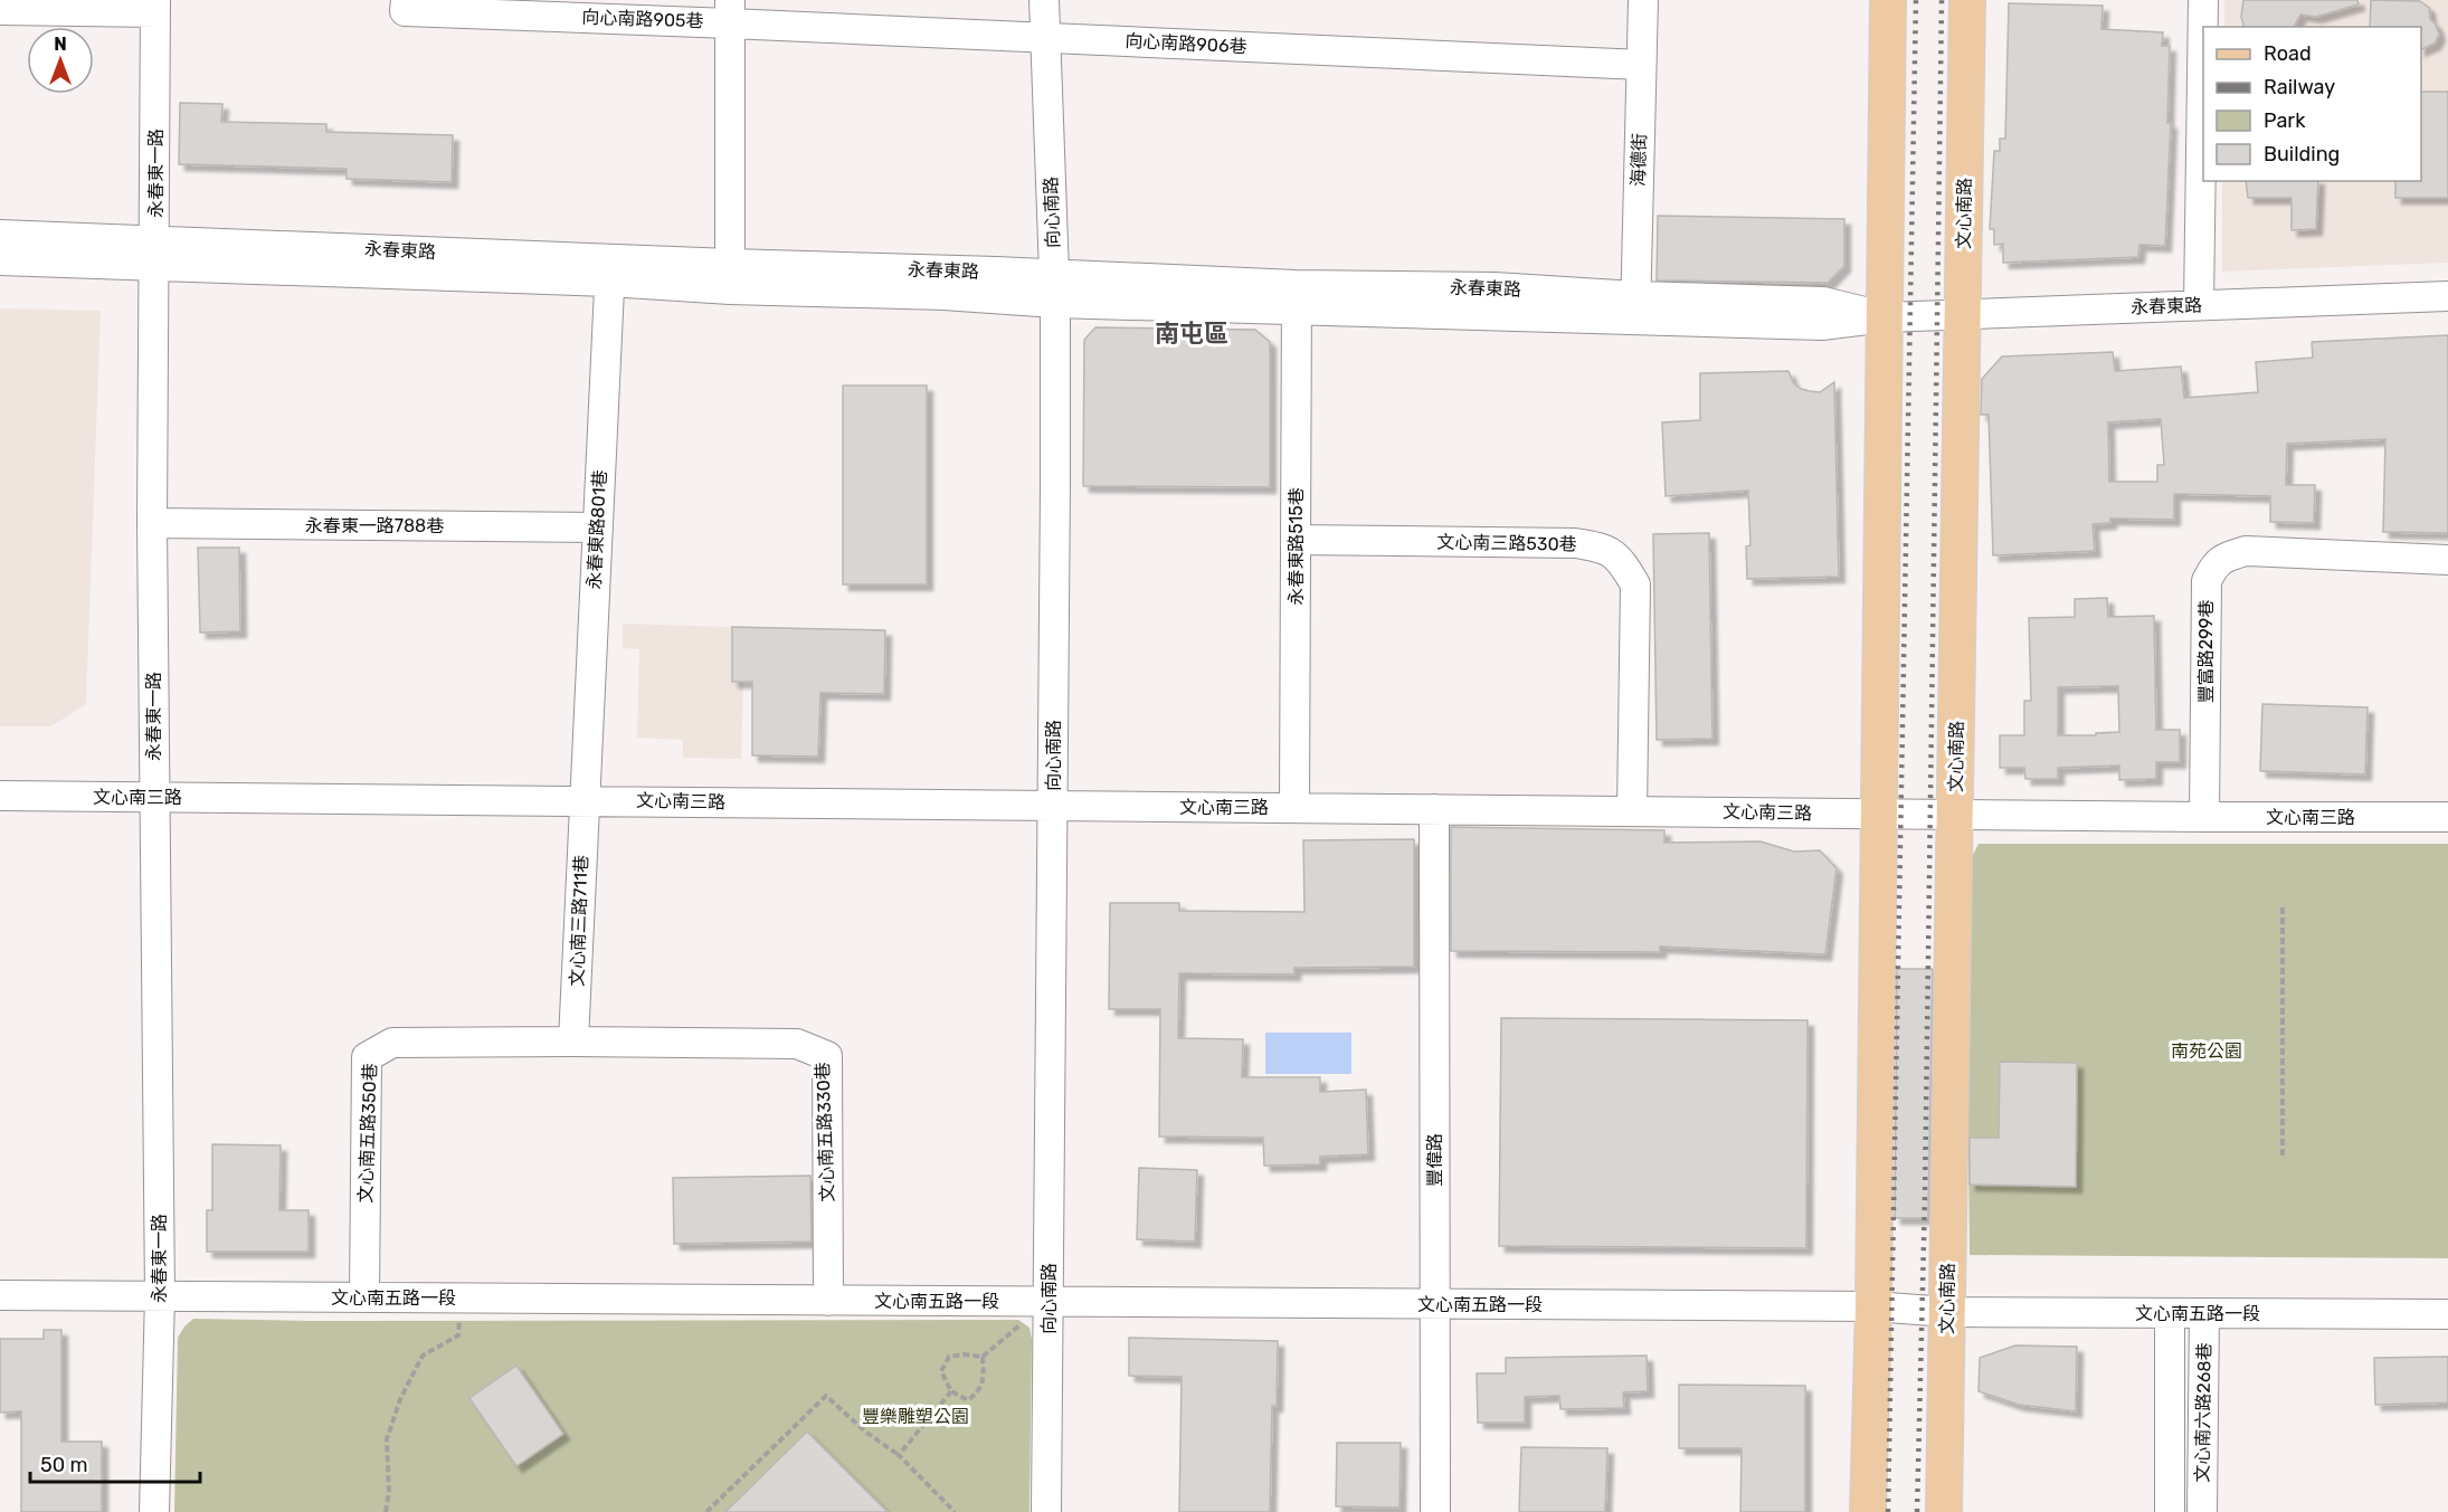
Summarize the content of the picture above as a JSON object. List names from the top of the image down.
{
  "streets": {
    "main road": ["文心南路"],
    "street": [
      "向心南路905巷",
      "向心南路906巷",
      "海德街",
      "永春東一路",
      "向心南路",
      "永春東路",
      "永春東一路788巷",
      "永春東路801巷",
      "文心南三路530巷",
      "永春東路515巷",
      "豐富路299巷",
      "文心南三路",
      "文心南三路711巷",
      "文心南五路330巷",
      "文心南五路350巷",
      "豐偉路",
      "文心南五路一段",
      "文心南六路268巷"
    ]
  },
  "crossings": [
    ["向心南路905巷", "向心南路906巷"],
    ["向心南路906巷", "海德街"],
    ["向心南路906巷", "向心南路"],
    ["海德街", "永春東路"],
    ["永春東一路", "永春東路"],
    ["永春東一路", "永春東一路788巷"],
    ["永春東一路", "文心南三路"],
    ["永春東一路", "文心南五路一段"],
    ["向心南路", "永春東路"],
    ["向心南路", "文心南三路"],
    ["向心南路", "文心南五路一段"],
    ["文心南路", "永春東路"],
    ["文心南路", "文心南三路"],
    ["文心南路", "文心南五路一段"],
    ["永春東路", "永春東路801巷"],
    ["永春東路", "永春東路515巷"],
    ["永春東一路788巷", "永春東路801巷"],
    ["永春東路801巷", "文心南三路"],
    ["永春東路801巷", "文心南三路711巷"],
    ["文心南三路530巷", "永春東路515巷"],
    ["文心南三路530巷", "文心南三路"],
    ["永春東路515巷", "文心南三路"],
    ["豐富路299巷", "文心南三路"],
    ["文心南三路", "文心南三路711巷"],
    ["文心南三路", "豐偉路"],
    ["文心南三路711巷", "文心南五路330巷"],
    ["文心南三路711巷", "文心南五路350巷"],
    ["文心南五路330巷", "文心南五路350巷"],
    ["文心南五路330巷", "文心南五路一段"],
    ["文心南五路350巷", "文心南五路一段"],
    ["豐偉路", "文心南五路一段"],
    ["文心南五路一段", "文心南六路268巷"]
  ],
  "districts": ["南屯區"],
  "parks": ["南苑公園", "豐樂雕塑公園"],
  "legend": [
    "Road",
    "Railway",
    "Park",
    "Building"
  ],
  "scale_bar": "50 m",
  "north": "top"
}
